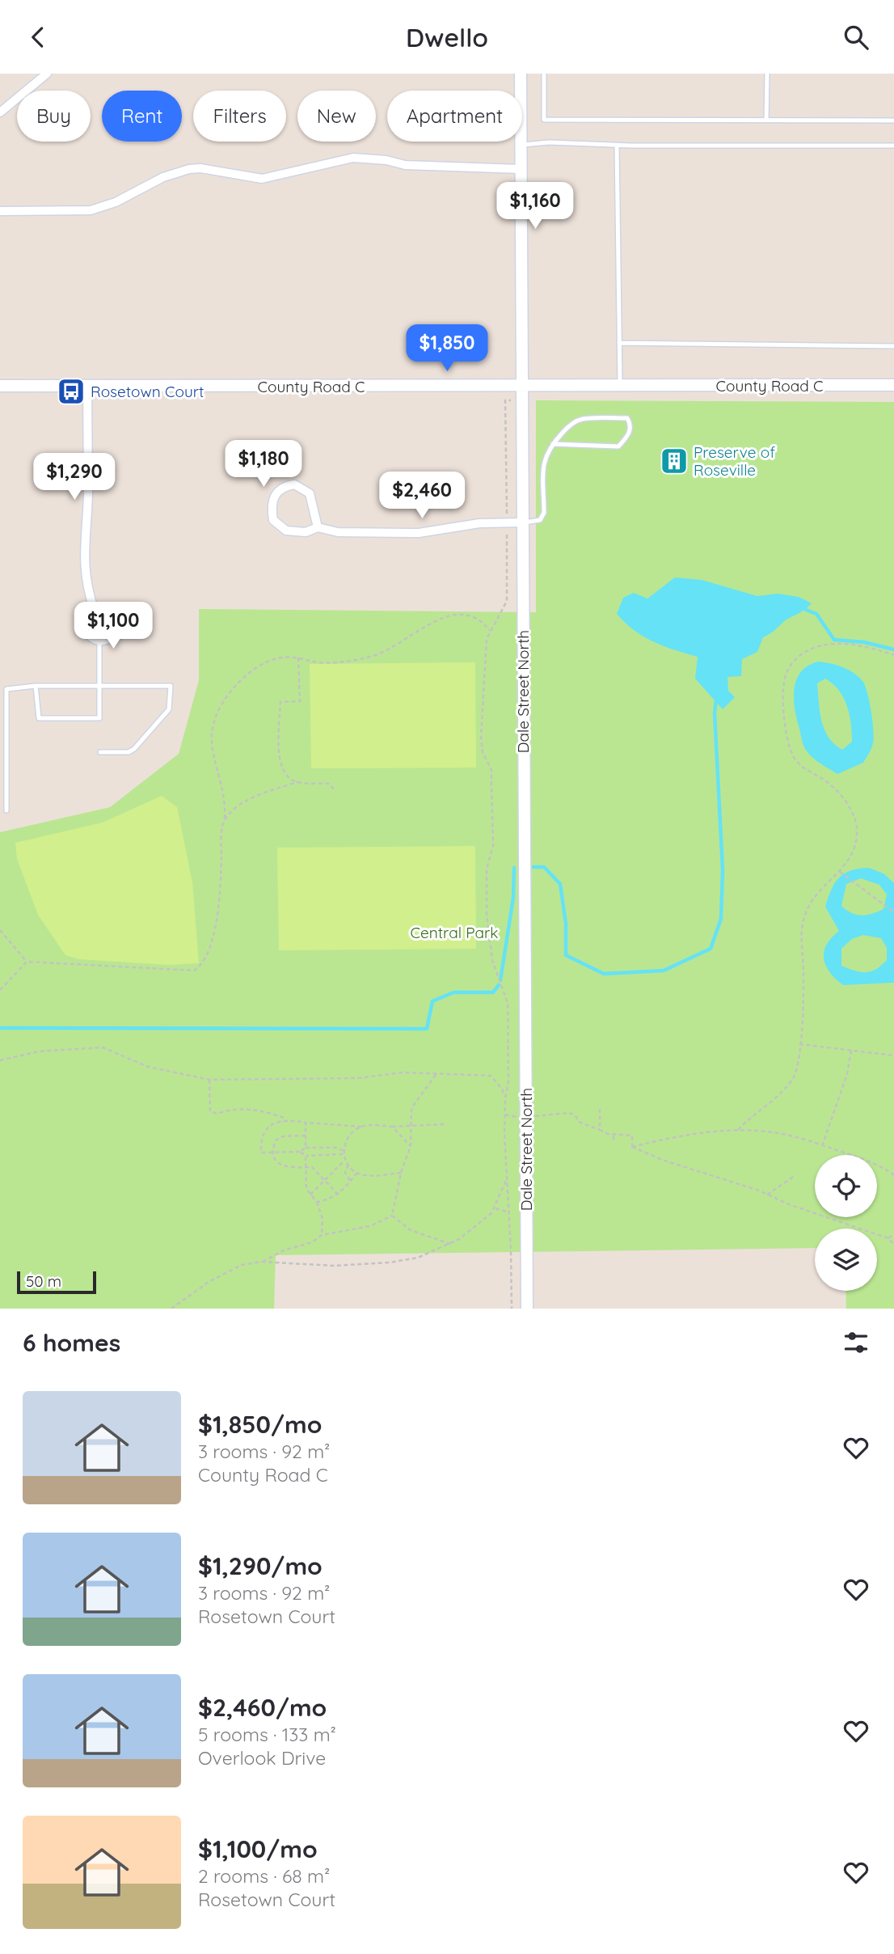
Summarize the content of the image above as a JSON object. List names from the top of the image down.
{
  "streets": {
    "main road": ["County Road C", "Dale Street North"]
  },
  "crossings": [
    ["County Road C", "Dale Street North"]
  ],
  "parks": ["Central Park"],
  "places": {
    "bus stop": ["Rosetown Court"],
    "building": ["Preserve of Roseville"]
  },
  "scale_bar": "50 m",
  "page": {
    "header": "Dwello",
    "chip": [
      "Buy",
      "Rent",
      "Filters",
      "New",
      "Apartment"
    ],
    "price": [
      "$1,160",
      "$1,850",
      "$1,180",
      "$1,290",
      "$2,460",
      "$1,100"
    ],
    "scale": "50 m",
    "heading": "6 homes",
    "list": [
      {
        "name": "$1,850/mo",
        "note": "3 rooms · 92 m² · County Road C"
      },
      {
        "name": "$1,290/mo",
        "note": "3 rooms · 92 m² · Rosetown Court"
      },
      {
        "name": "$2,460/mo",
        "note": "5 rooms · 133 m² · Overlook Drive"
      },
      {
        "name": "$1,100/mo",
        "note": "2 rooms · 68 m² · Rosetown Court"
      }
    ]
  }
}
